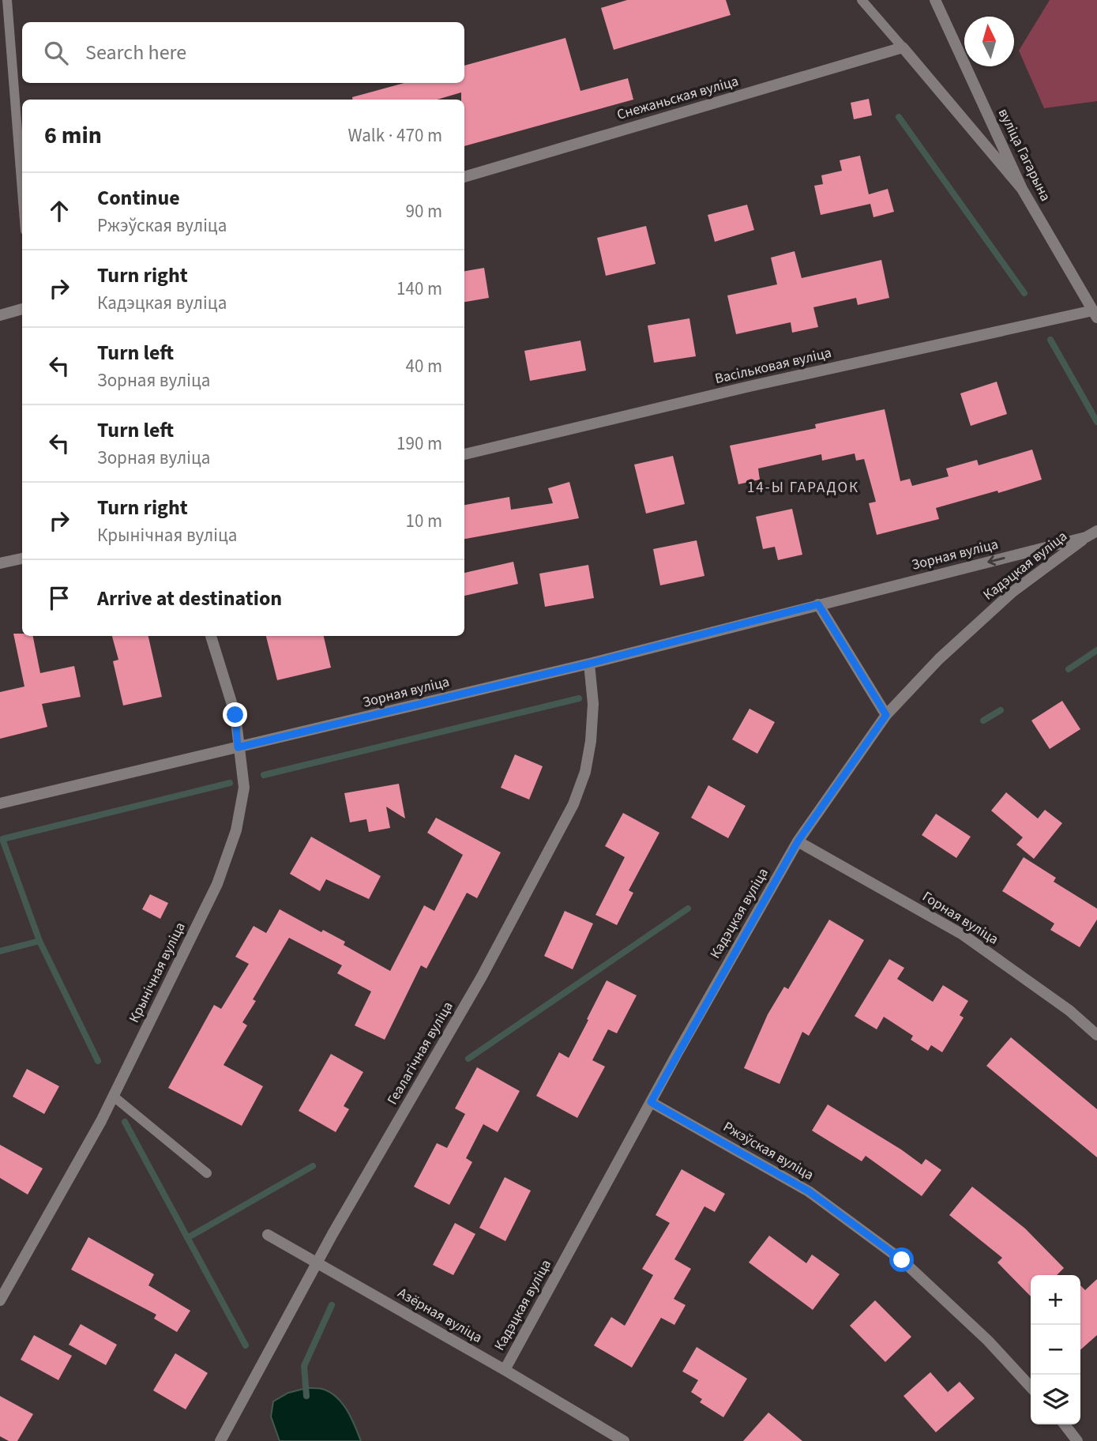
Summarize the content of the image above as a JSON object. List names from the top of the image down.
{
  "streets": {
    "street": [
      "Снежаньская вуліца",
      "вуліца Гагарына",
      "Васільковая вуліца",
      "Зорная вуліца",
      "Кадэцкая вуліца",
      "Горная вуліца",
      "Крынічная вуліца",
      "Геалагічная вуліца",
      "Ржэўская вуліца",
      "Азёрная вуліца"
    ]
  },
  "crossings": [
    ["вуліца Гагарына", "Васільковая вуліца"],
    ["Зорная вуліца", "Кадэцкая вуліца"],
    ["Зорная вуліца", "Крынічная вуліца"],
    ["Зорная вуліца", "Геалагічная вуліца"],
    ["Кадэцкая вуліца", "Горная вуліца"],
    ["Кадэцкая вуліца", "Ржэўская вуліца"],
    ["Кадэцкая вуліца", "Азёрная вуліца"],
    ["Геалагічная вуліца", "Азёрная вуліца"]
  ],
  "districts": ["14-Ы ГАРАДОК"],
  "north": "top",
  "page": {
    "search": "Search here",
    "heading": ["6 min", "Walk · 470 m"],
    "list": [
      ["Continue", "Ржэўская вуліца", "90 m"],
      ["Turn right", "Кадэцкая вуліца", "140 m"],
      ["Turn left", "Зорная вуліца", "40 m"],
      ["Turn left", "Зорная вуліца", "190 m"],
      ["Turn right", "Крынічная вуліца", "10 m"],
      "Arrive at destination"
    ],
    "map_buttons": ["+", "−"]
  }
}
